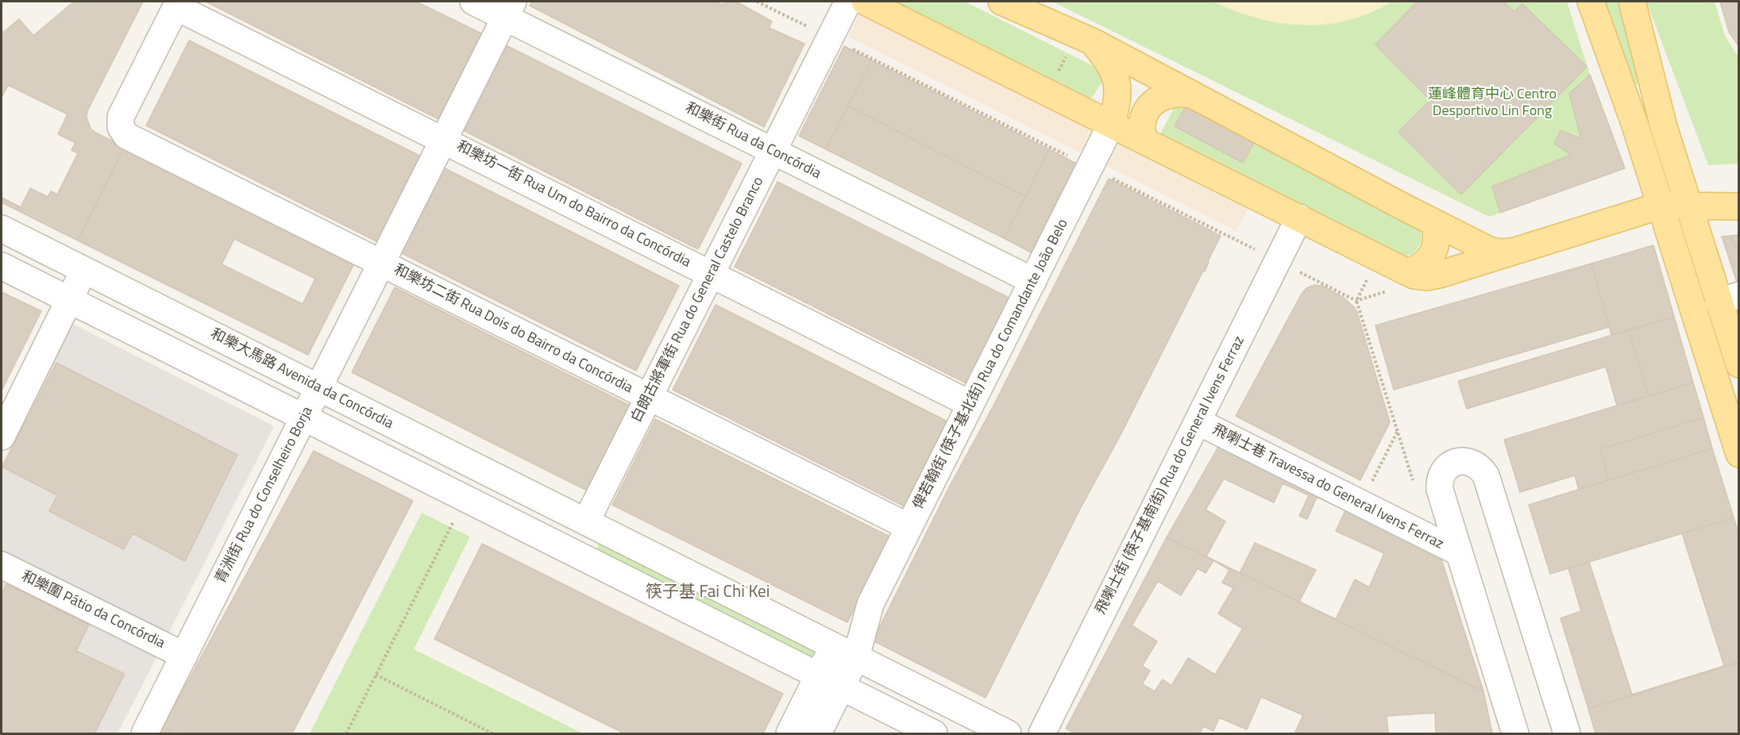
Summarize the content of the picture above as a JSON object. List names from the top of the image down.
{
  "streets": {
    "street": [
      "和樂街 Rua da Concórdia",
      "和樂坊一街 Rua Um do Bairro da Concórdia",
      "白朗古將軍街 Rua do General Castelo Branco",
      "和樂坊二街 Rua Dois do Bairro da Concórdia",
      "俾若翰街 (筷子基北街) Rua do Comandante João Belo",
      "和樂大馬路 Avenida da Concórdia",
      "飛喇士街 (筷子基南街) Rua do General Ivens Ferraz",
      "飛喇士巷 Travessa do General Ivens Ferraz",
      "青洲街 Rua do Conselheiro Borja",
      "和樂圍 Pátio da Concórdia"
    ]
  },
  "crossings": [
    ["和樂街 Rua da Concórdia", "白朗古將軍街 Rua do General Castelo Branco"],
    ["和樂街 Rua da Concórdia", "俾若翰街 (筷子基北街) Rua do Comandante João Belo"],
    ["和樂街 Rua da Concórdia", "青洲街 Rua do Conselheiro Borja"],
    ["和樂坊一街 Rua Um do Bairro da Concórdia", "白朗古將軍街 Rua do General Castelo Branco"],
    ["和樂坊一街 Rua Um do Bairro da Concórdia", "和樂坊二街 Rua Dois do Bairro da Concórdia"],
    ["和樂坊一街 Rua Um do Bairro da Concórdia", "俾若翰街 (筷子基北街) Rua do Comandante João Belo"],
    ["和樂坊一街 Rua Um do Bairro da Concórdia", "青洲街 Rua do Conselheiro Borja"],
    ["白朗古將軍街 Rua do General Castelo Branco", "和樂坊二街 Rua Dois do Bairro da Concórdia"],
    ["白朗古將軍街 Rua do General Castelo Branco", "和樂大馬路 Avenida da Concórdia"],
    ["和樂坊二街 Rua Dois do Bairro da Concórdia", "俾若翰街 (筷子基北街) Rua do Comandante João Belo"],
    ["和樂坊二街 Rua Dois do Bairro da Concórdia", "青洲街 Rua do Conselheiro Borja"],
    ["俾若翰街 (筷子基北街) Rua do Comandante João Belo", "和樂大馬路 Avenida da Concórdia"],
    ["和樂大馬路 Avenida da Concórdia", "青洲街 Rua do Conselheiro Borja"],
    ["飛喇士街 (筷子基南街) Rua do General Ivens Ferraz", "飛喇士巷 Travessa do General Ivens Ferraz"],
    ["青洲街 Rua do Conselheiro Borja", "和樂圍 Pátio da Concórdia"]
  ],
  "districts": ["筷子基 Fai Chi Kei"],
  "parks": ["蓮峰體育中心 Centro Desportivo Lin Fong"]
}
